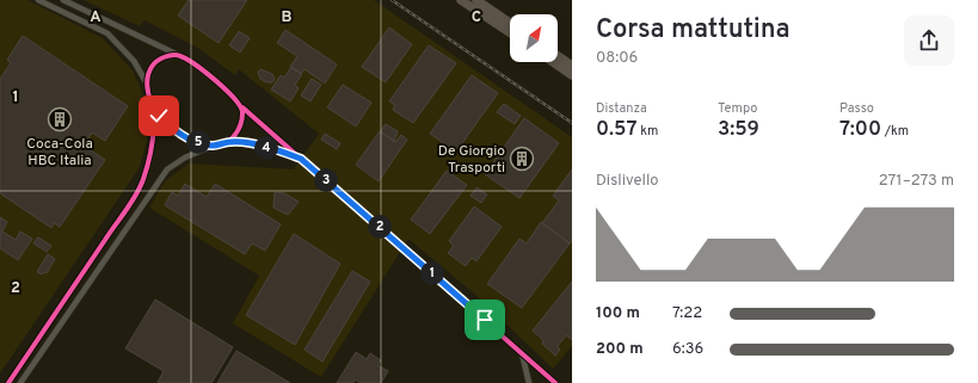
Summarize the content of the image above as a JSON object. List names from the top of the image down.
{
  "places": {
    "building": ["Coca-Cola HBC Italia", "De Giorgio Trasporti"]
  },
  "north": "top right",
  "page": {
    "heading": ["Corsa mattutina", "08:06"],
    "stats": [
      ["Distanza", "0.57 km"],
      ["Tempo", "3:59"],
      ["Passo", "7:00 /km"]
    ],
    "pins": [
      "5",
      "4",
      "3",
      "2",
      "1"
    ],
    "chart": ["Dislivello", "271–273 m"],
    "list": [
      {
        "name": "100 m",
        "note": "7:22"
      },
      {
        "name": "200 m",
        "note": "6:36"
      }
    ]
  },
  "grid": {
    "columns": ["A", "B", "C"],
    "rows": ["1", "2"]
  }
}
